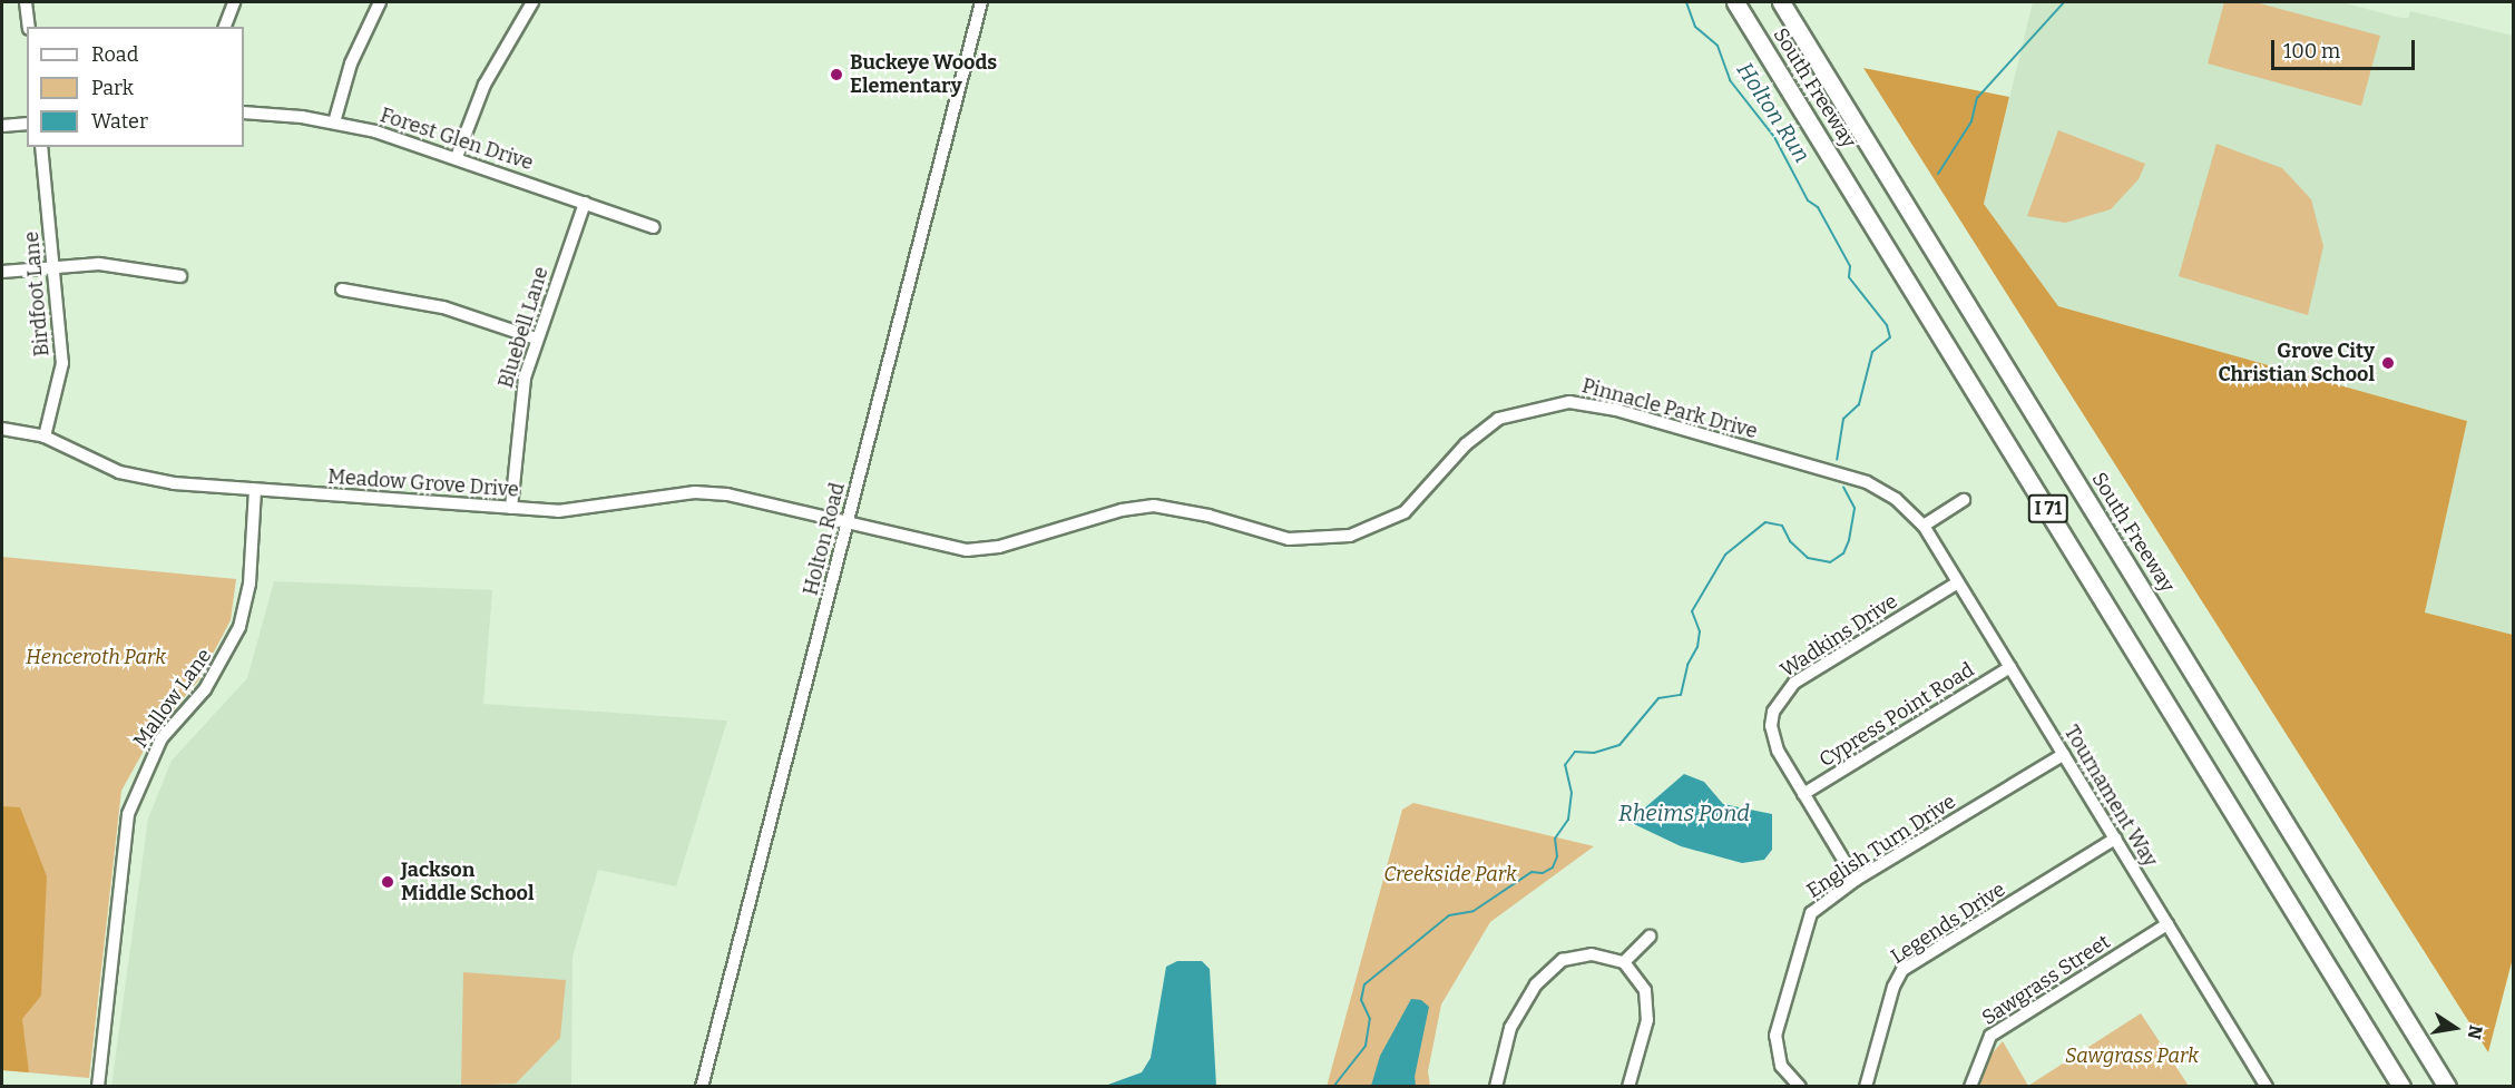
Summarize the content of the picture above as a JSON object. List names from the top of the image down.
{
  "streets": {
    "highway": ["South Freeway", "I 71"],
    "street": [
      "Forest Glen Drive",
      "Birdfoot Lane",
      "Bluebell Lane",
      "Pinnacle Park Drive",
      "Meadow Grove Drive",
      "Holton Road",
      "Wadkins Drive",
      "Mallow Lane",
      "Cypress Point Road",
      "Tournament Way",
      "English Turn Drive",
      "Legends Drive",
      "Sawgrass Street"
    ]
  },
  "crossings": [
    ["Forest Glen Drive", "Bluebell Lane"],
    ["Birdfoot Lane", "Meadow Grove Drive"],
    ["Bluebell Lane", "Meadow Grove Drive"],
    ["Pinnacle Park Drive", "Meadow Grove Drive"],
    ["Pinnacle Park Drive", "Holton Road"],
    ["Pinnacle Park Drive", "Tournament Way"],
    ["Meadow Grove Drive", "Holton Road"],
    ["Meadow Grove Drive", "Mallow Lane"],
    ["Wadkins Drive", "Cypress Point Road"],
    ["Wadkins Drive", "Tournament Way"],
    ["Wadkins Drive", "English Turn Drive"],
    ["Cypress Point Road", "Tournament Way"],
    ["Tournament Way", "English Turn Drive"],
    ["Tournament Way", "Legends Drive"],
    ["Tournament Way", "Sawgrass Street"]
  ],
  "water": ["Holton Run", "Rheims Pond"],
  "parks": ["Henceroth Park", "Creekside Park", "Sawgrass Park"],
  "places": ["Buckeye Woods Elementary", "Grove City Christian School", "Jackson Middle School"],
  "legend": ["Road", "Park", "Water"],
  "scale_bar": "100 m",
  "north": "right"
}
